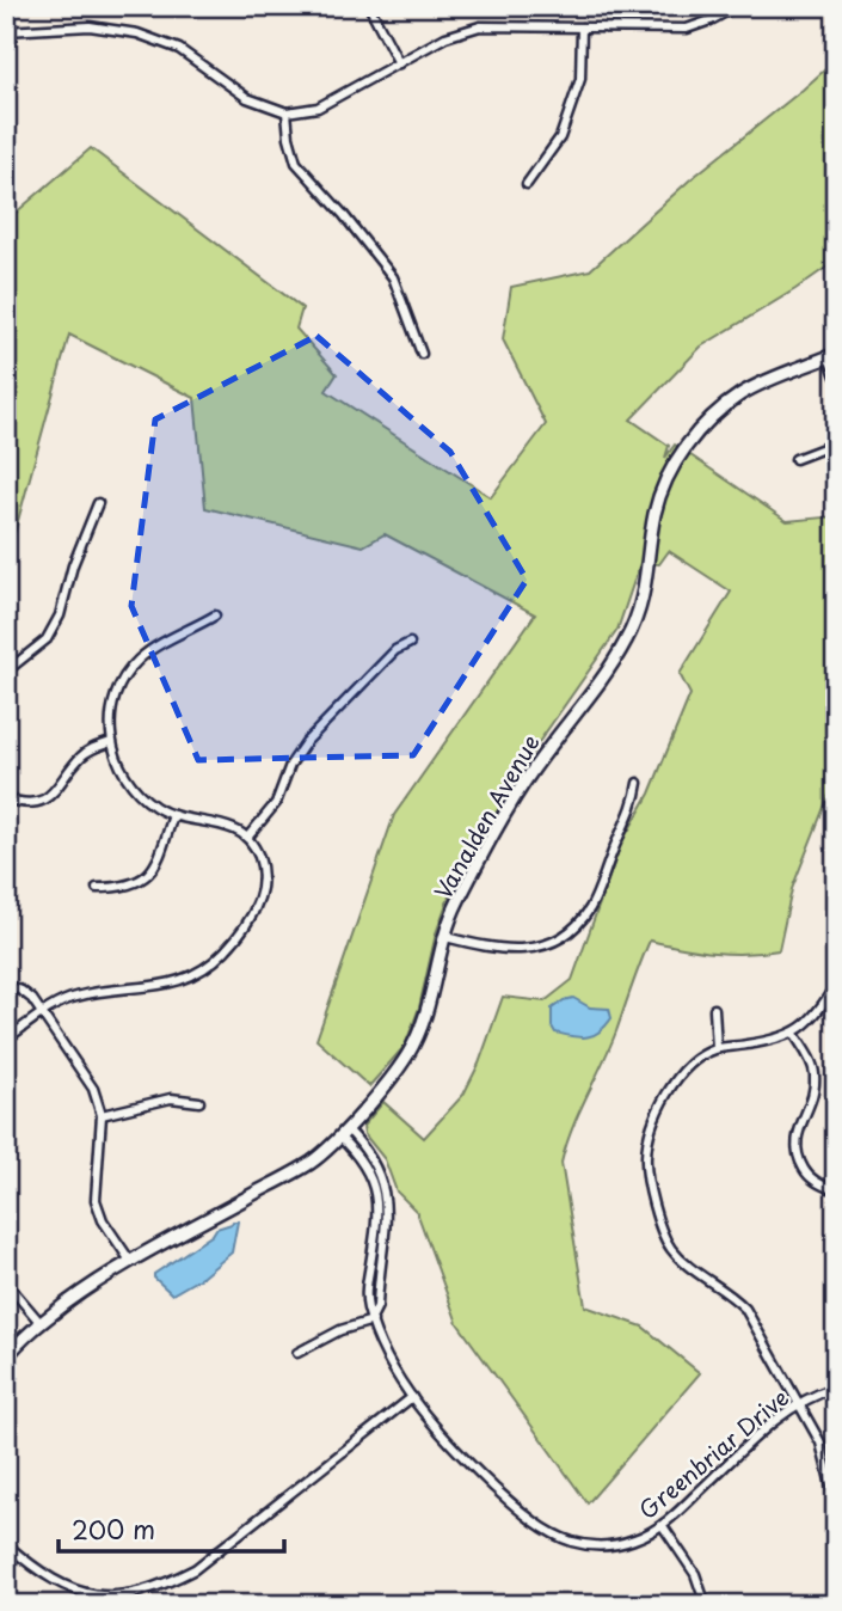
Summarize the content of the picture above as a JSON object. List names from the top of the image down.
{
  "streets": {
    "main road": ["Vanalden Avenue"],
    "street": ["Greenbriar Drive"]
  },
  "scale_bar": "200 m"
}
